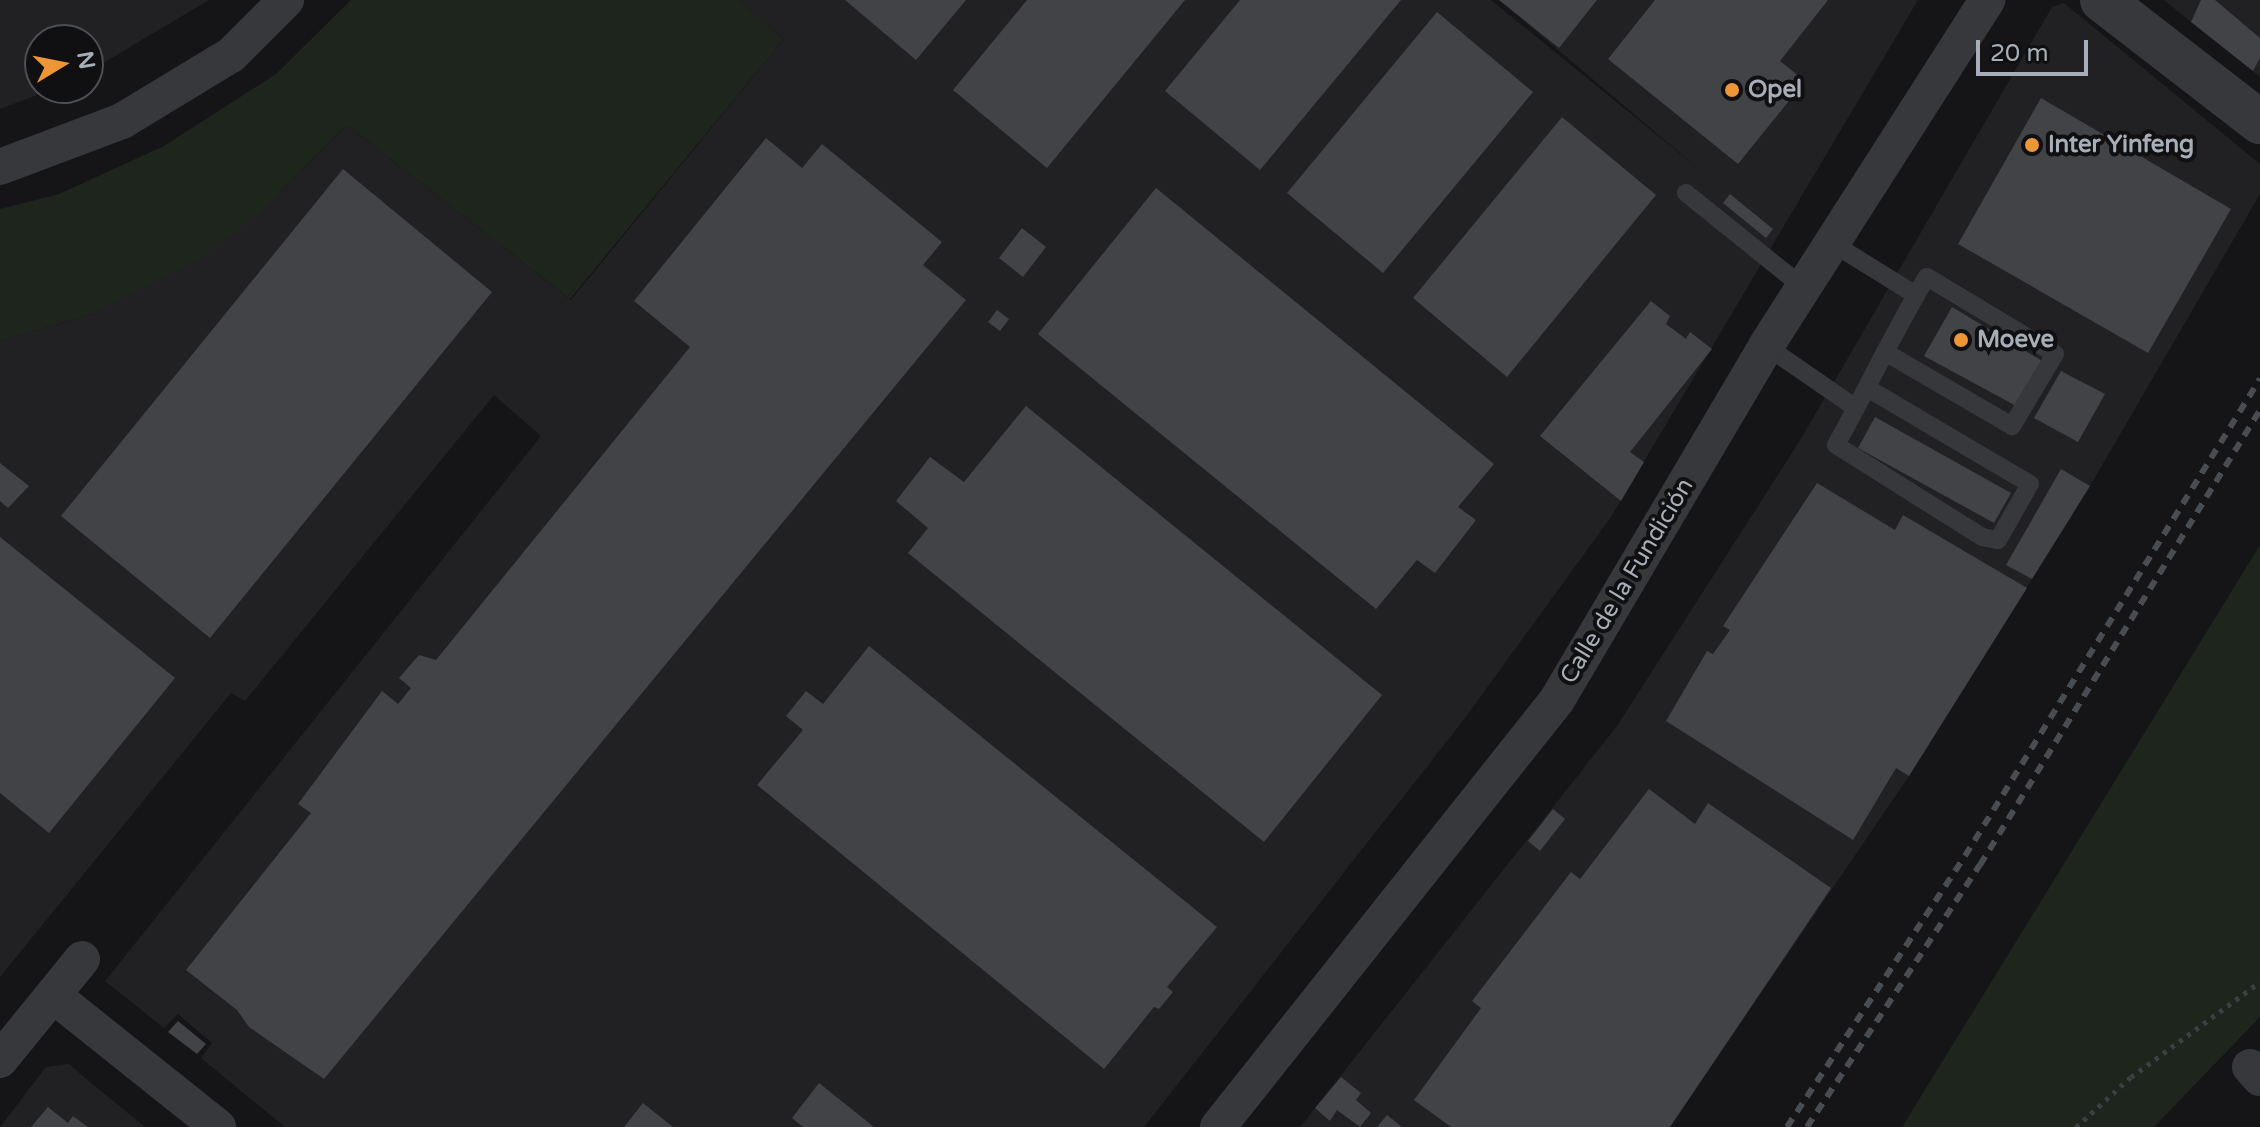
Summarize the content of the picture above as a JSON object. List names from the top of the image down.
{
  "streets": {
    "street": ["Calle de la Fundición"]
  },
  "places": ["Opel", "Inter Yinfeng", "Moeve"],
  "scale_bar": "20 m",
  "north": "right"
}
